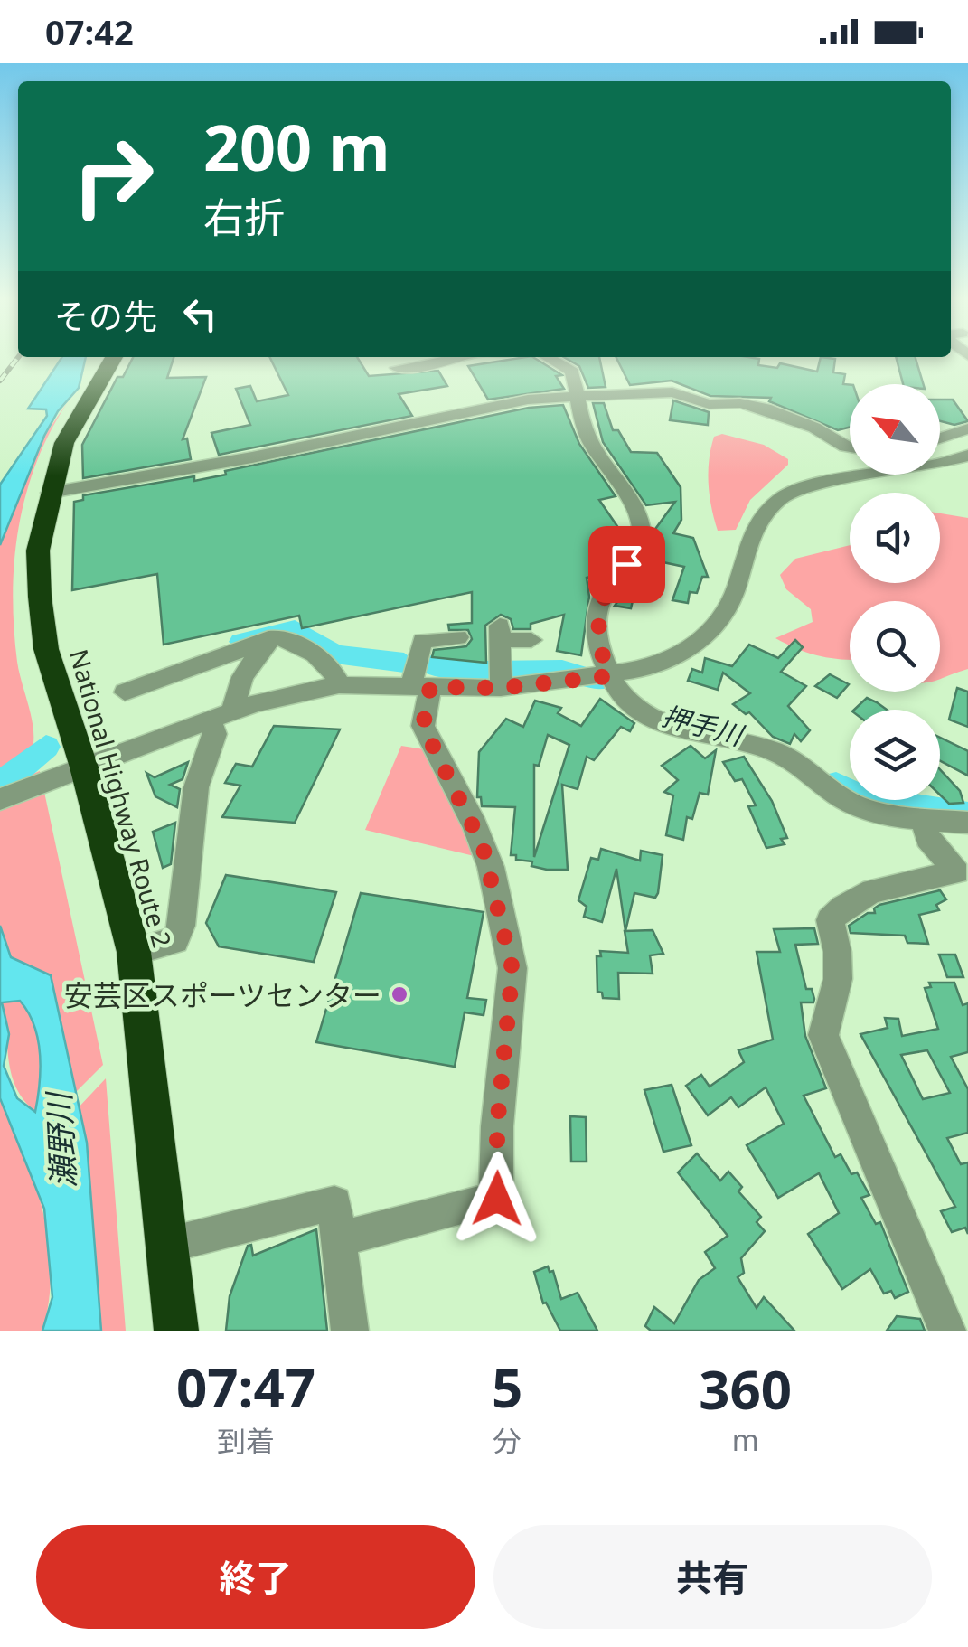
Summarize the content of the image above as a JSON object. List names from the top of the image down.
{
  "streets": {
    "highway": ["National Highway Route 2"]
  },
  "water": ["押手川", "瀬野川"],
  "places": ["安芸区スポーツセンター"],
  "north": "top left",
  "page": {
    "status": "07:42",
    "turn": ["200 m", "右折"],
    "then": "その先",
    "eta": [
      "07:47",
      "到着",
      "5",
      "分",
      "360",
      "m"
    ],
    "buttons": ["終了", "共有"]
  }
}
